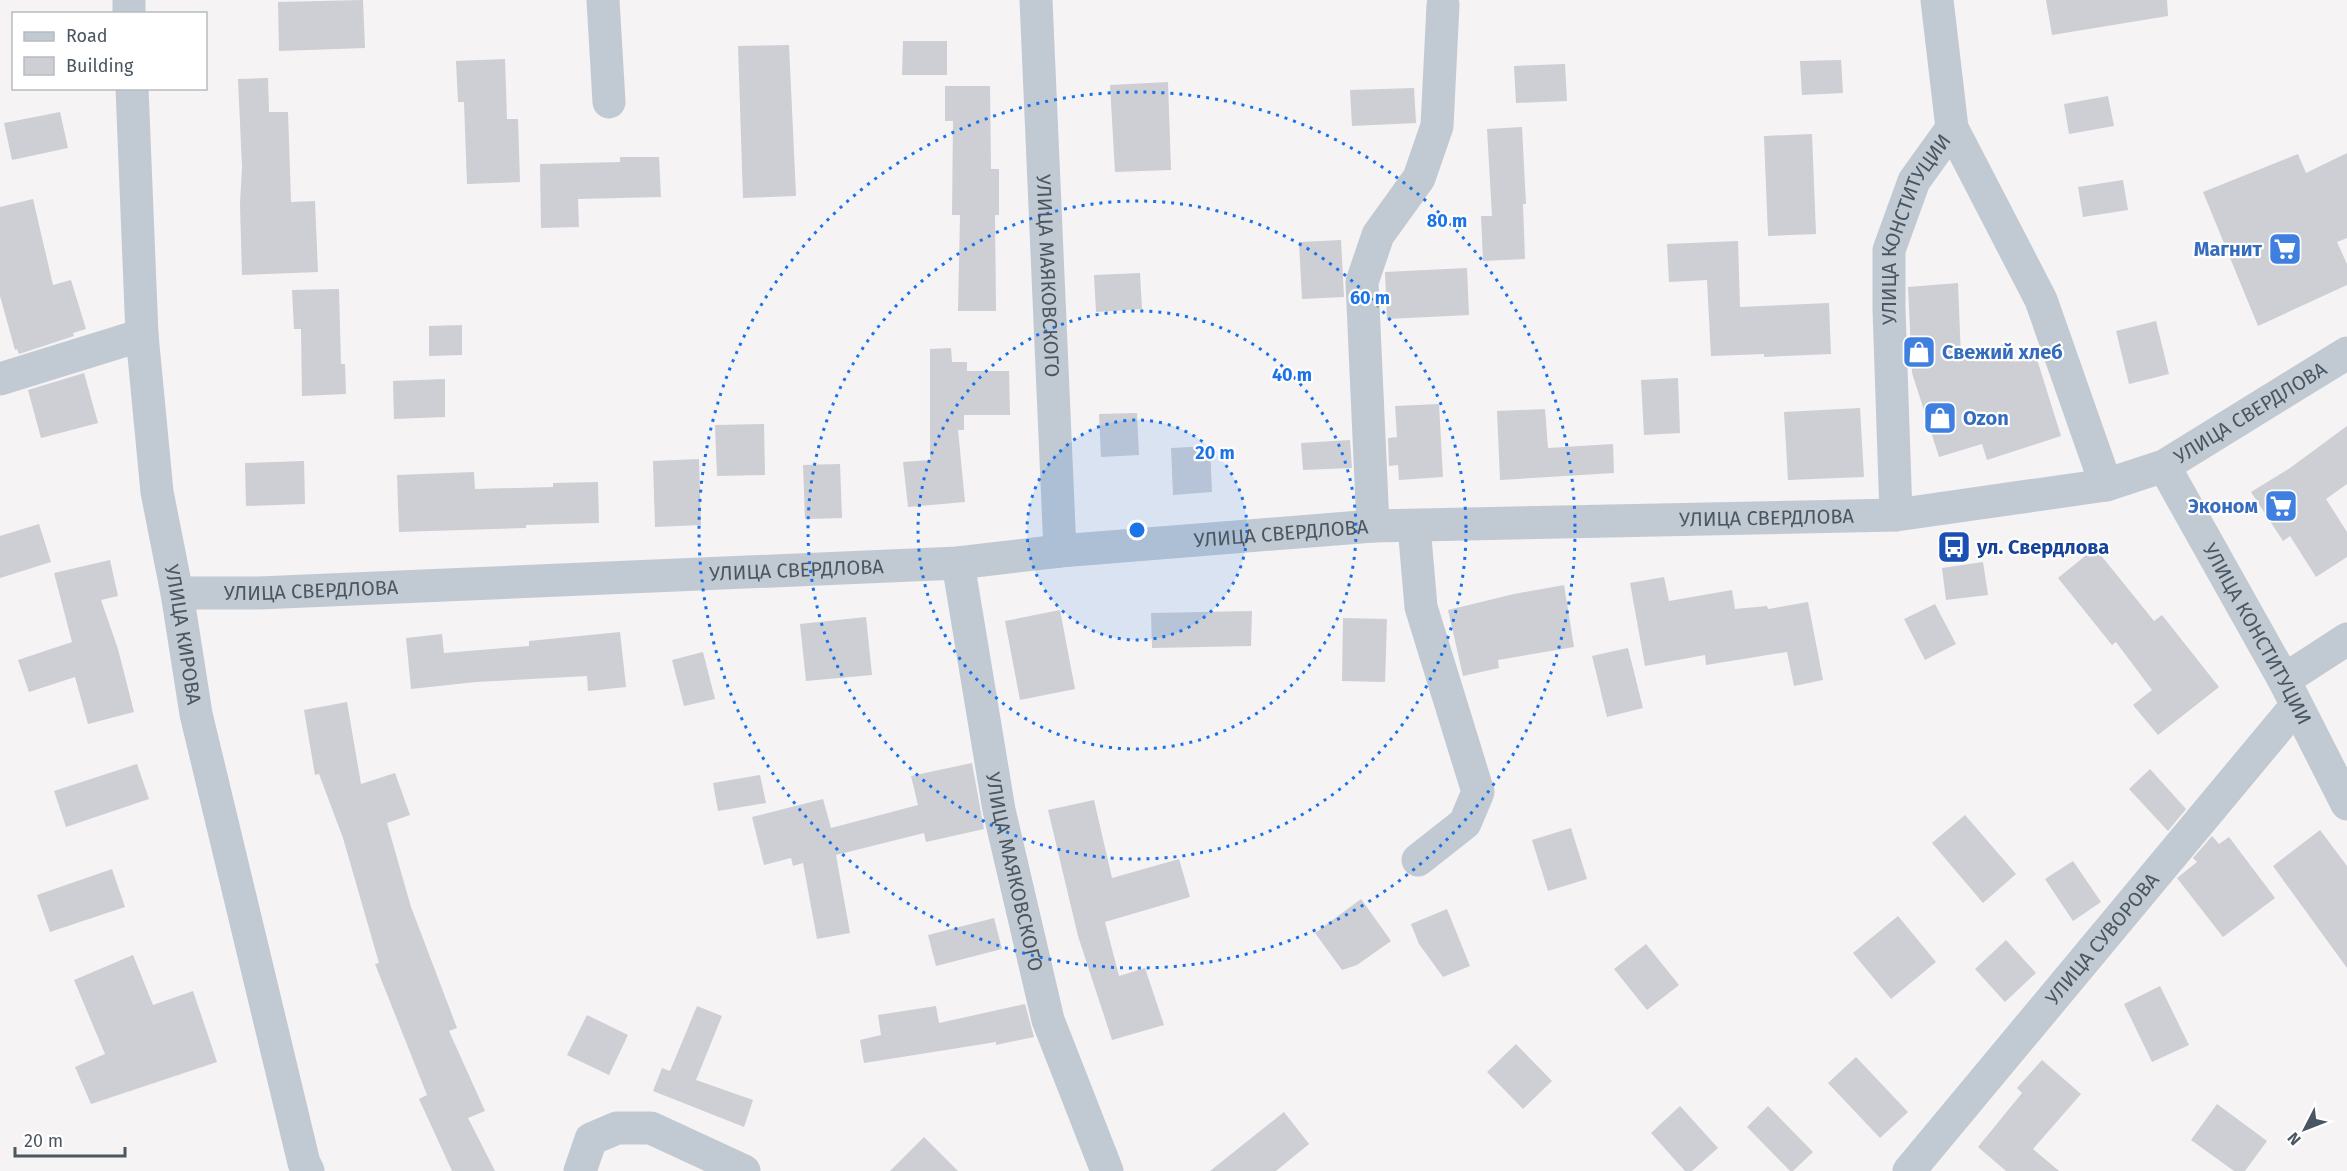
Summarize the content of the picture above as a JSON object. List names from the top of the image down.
{
  "streets": {
    "street": [
      "УЛИЦА КОНСТИТУЦИИ",
      "УЛИЦА МАЯКОВСКОГО",
      "УЛИЦА СВЕРДЛОВА",
      "УЛИЦА КИРОВА",
      "УЛИЦА СУВОРОВА"
    ]
  },
  "crossings": [
    ["УЛИЦА КОНСТИТУЦИИ", "УЛИЦА СВЕРДЛОВА"],
    ["УЛИЦА КОНСТИТУЦИИ", "УЛИЦА СУВОРОВА"],
    ["УЛИЦА МАЯКОВСКОГО", "УЛИЦА СВЕРДЛОВА"],
    ["УЛИЦА СВЕРДЛОВА", "УЛИЦА КИРОВА"]
  ],
  "places": {
    "supermarket": ["Магнит", "Эконом"],
    "shop": ["Свежий хлеб", "Ozon"],
    "bus stop": ["ул. Свердлова"]
  },
  "legend": ["Road", "Building"],
  "scale_bar": "20 m",
  "north": "bottom left",
  "rings": [
    "80 m",
    "60 m",
    "40 m",
    "20 m"
  ]
}
